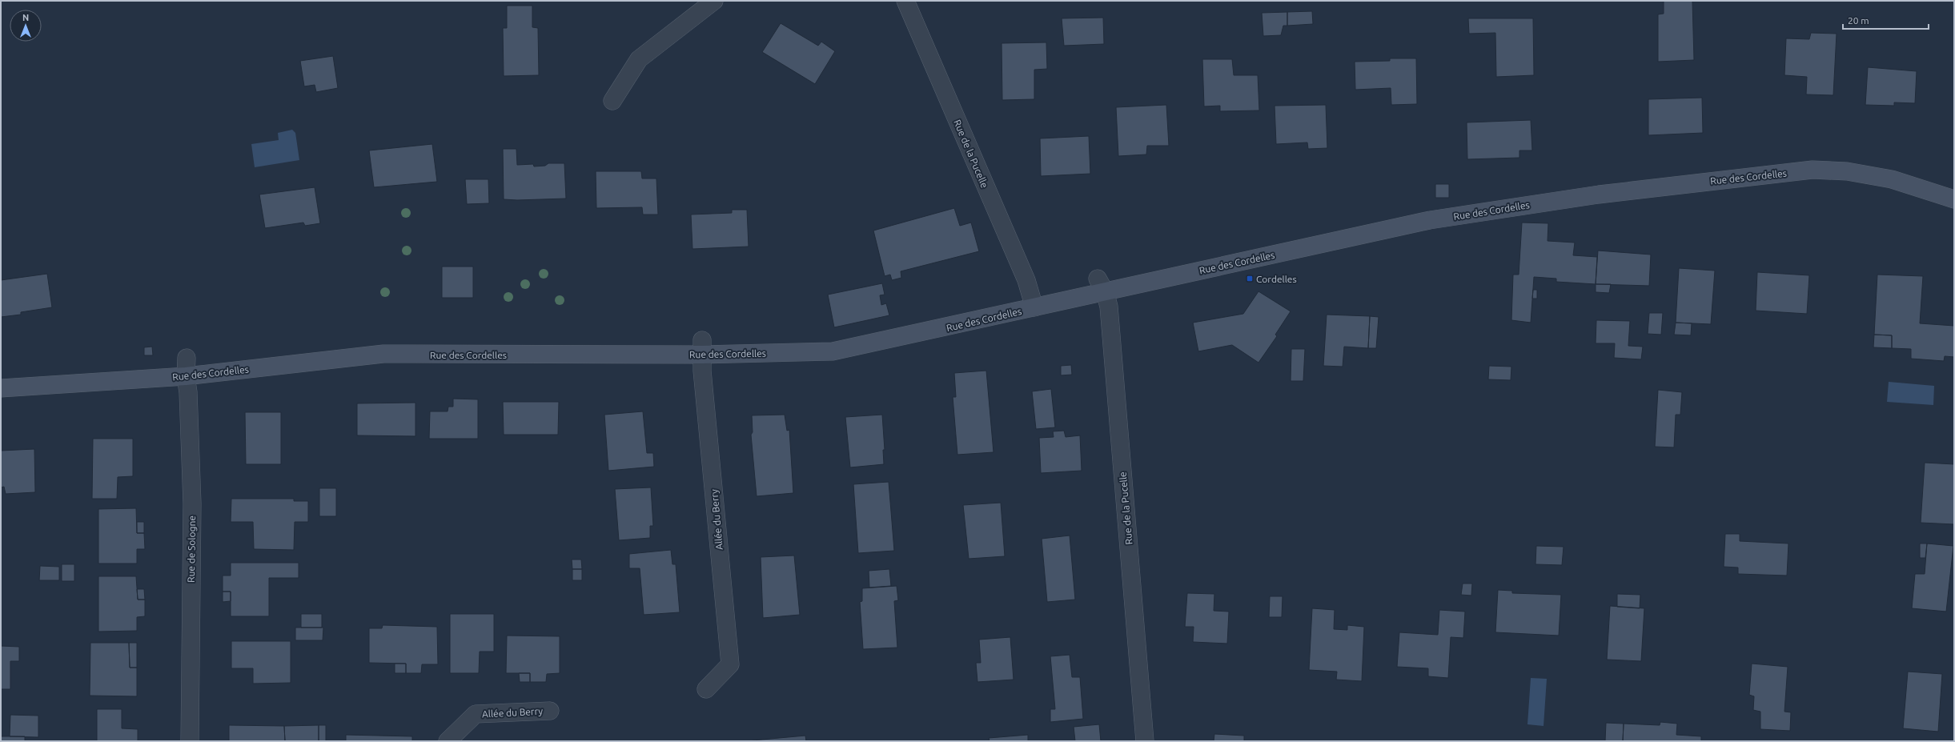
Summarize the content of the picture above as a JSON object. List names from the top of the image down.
{
  "streets": {
    "street": [
      "Rue de la Pucelle",
      "Rue des Cordelles",
      "Allée du Berry",
      "Rue de Sologne"
    ]
  },
  "crossings": [
    ["Rue de la Pucelle", "Rue des Cordelles"],
    ["Rue des Cordelles", "Allée du Berry"],
    ["Rue des Cordelles", "Rue de Sologne"]
  ],
  "places": {
    "transit": ["Cordelles"]
  },
  "scale_bar": "20 m",
  "north": "top"
}
